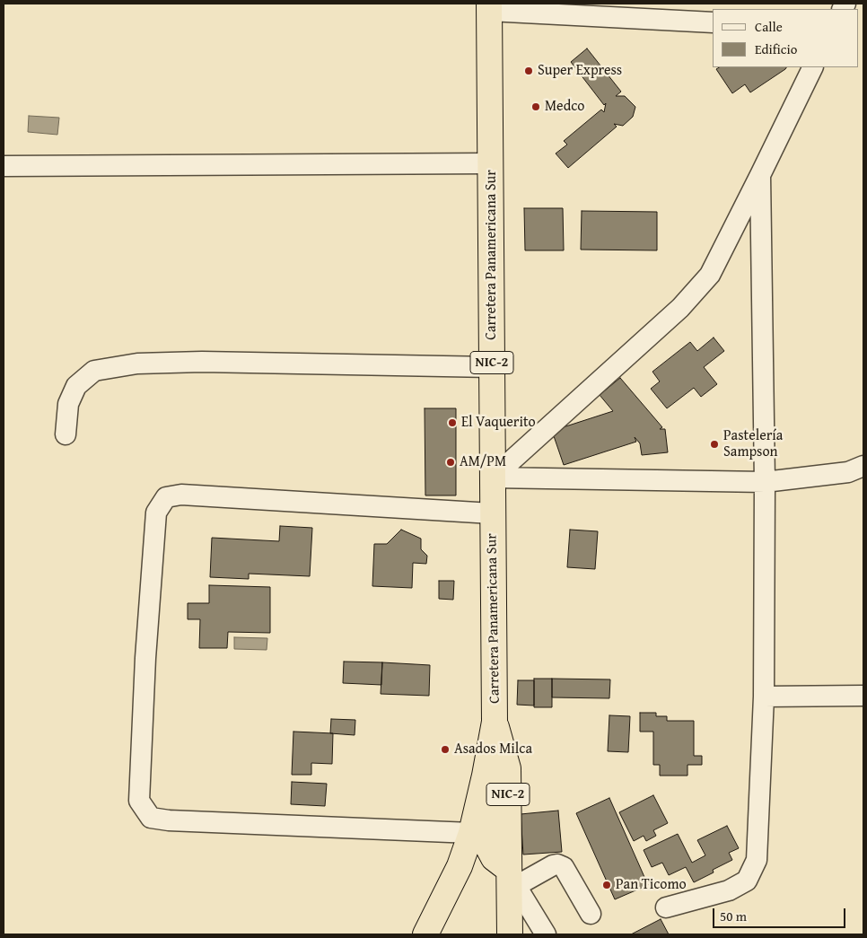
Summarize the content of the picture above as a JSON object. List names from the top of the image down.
{
  "streets": {
    "highway": ["Carretera Panamericana Sur", "NIC-2"]
  },
  "places": [
    "Super Express",
    "Medco",
    "El Vaquerito",
    "Pastelería Sampson",
    "AM/PM",
    "Asados Milca",
    "Pan Ticomo"
  ],
  "legend": ["Calle", "Edificio"],
  "scale_bar": "50 m"
}
